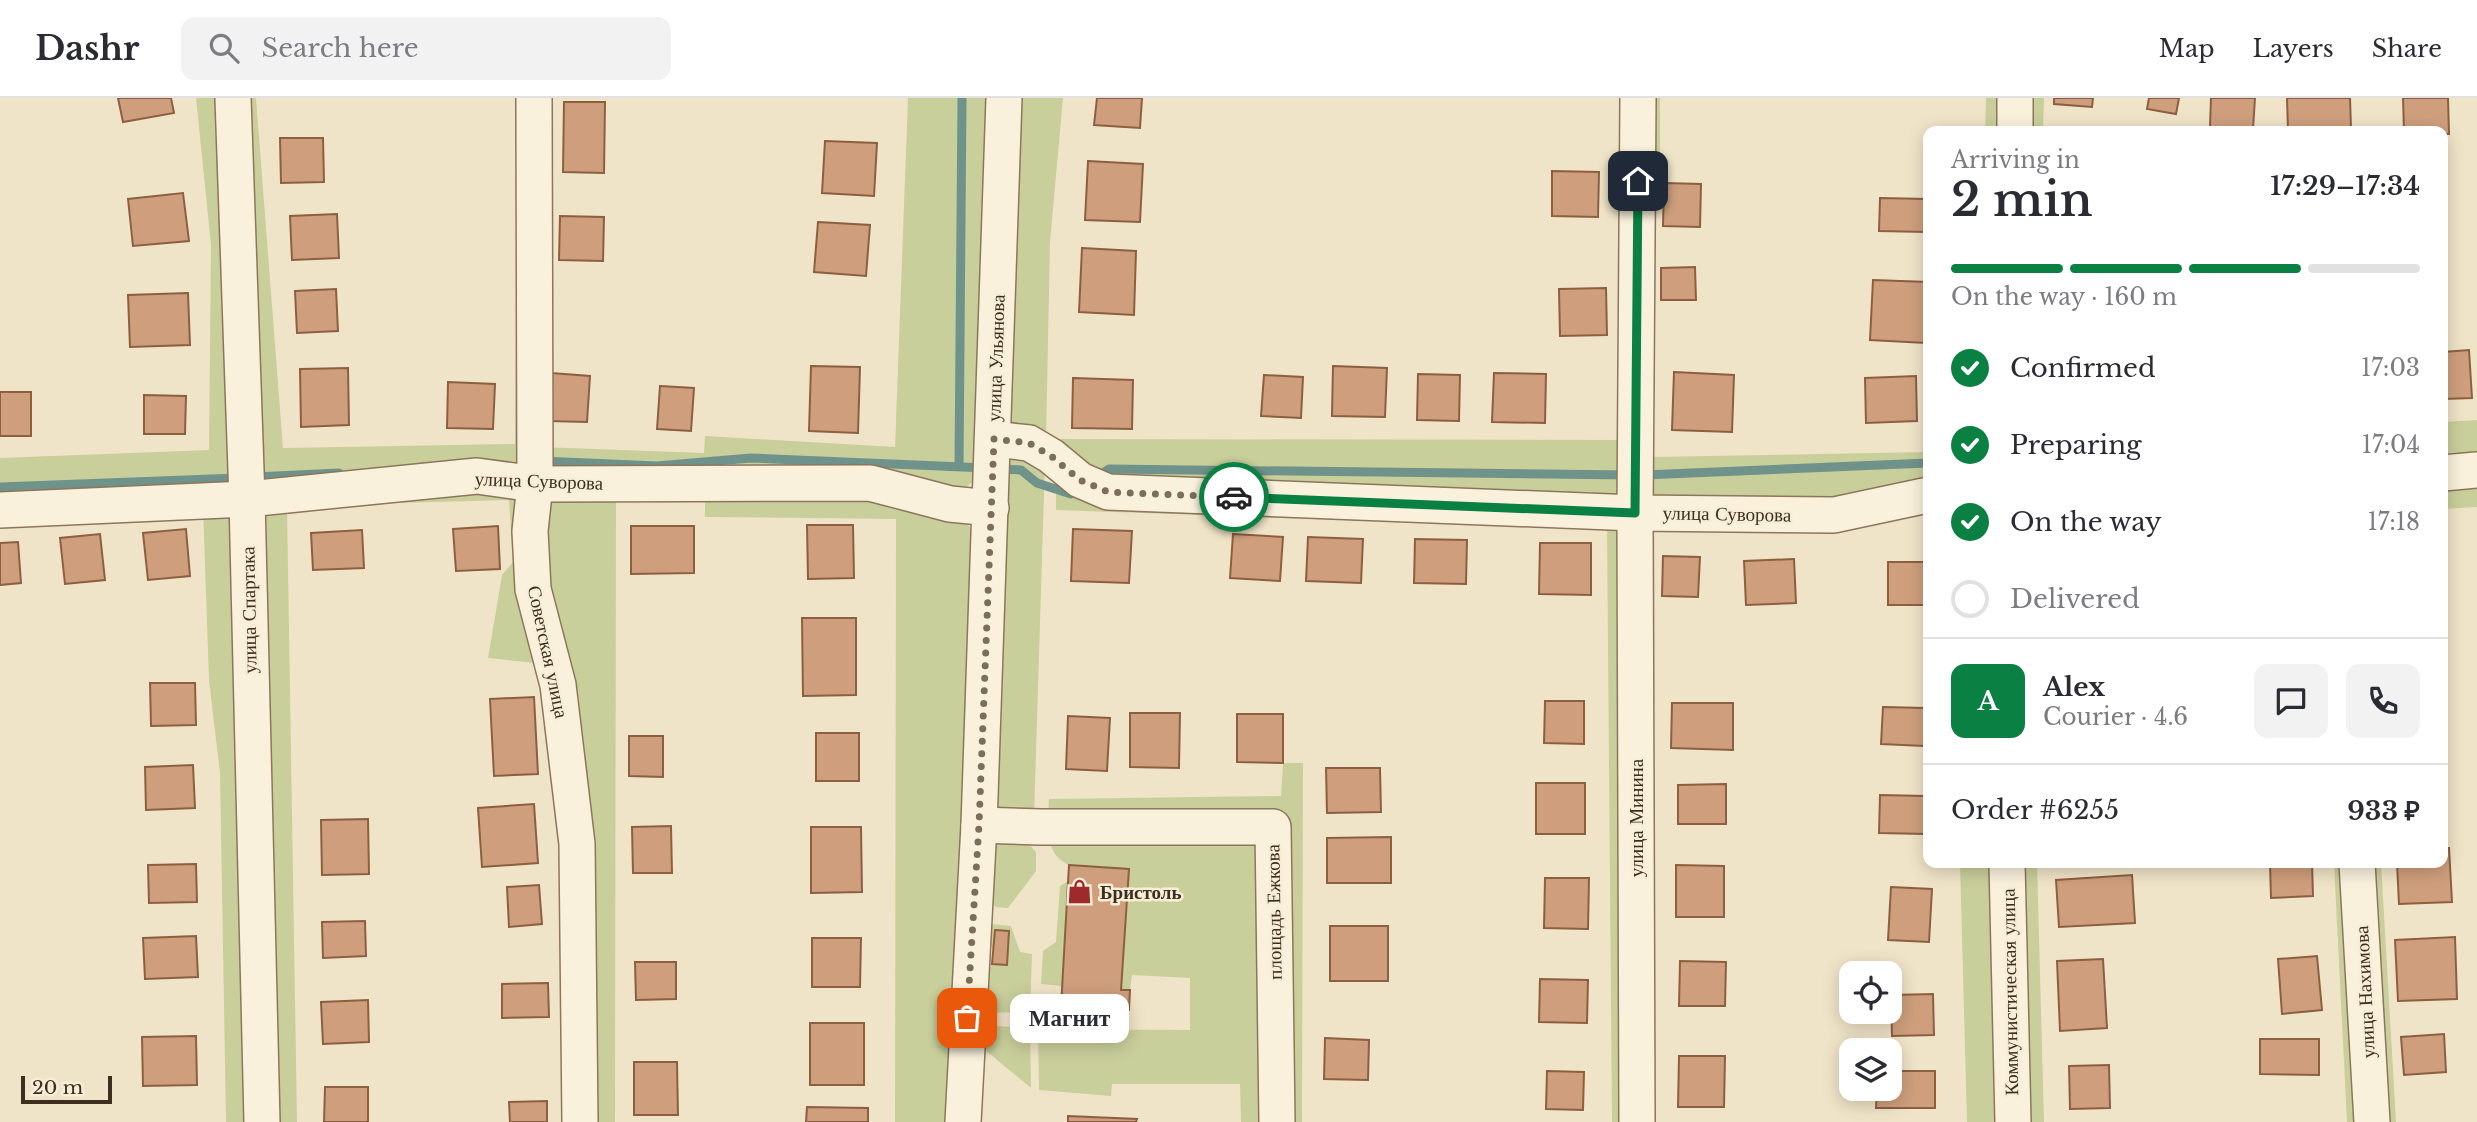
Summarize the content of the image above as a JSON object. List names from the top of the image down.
{
  "streets": {
    "street": [
      "улица Ульянова",
      "улица Суворова",
      "улица Спартака",
      "Советская улица",
      "улица Минина",
      "площадь Ежкова",
      "Коммунистическая улица",
      "улица Нахимова"
    ]
  },
  "crossings": [
    ["улица Ульянова", "улица Суворова"],
    ["улица Ульянова", "площадь Ежкова"],
    ["улица Суворова", "улица Спартака"],
    ["улица Суворова", "Советская улица"],
    ["улица Суворова", "улица Минина"]
  ],
  "places": {
    "shop": ["Бристоль"],
    "other": ["Магнит"]
  },
  "scale_bar": "20 m",
  "page": {
    "header": "Dashr",
    "search": "Search here",
    "nav": ["Map", "Layers", "Share"],
    "heading": ["2 min", "Arriving in", "17:29–17:34"],
    "panel": [
      "Alex",
      "Courier · 4.6",
      "Order #6255",
      "933 ₽"
    ],
    "bar": "On the way · 160 m",
    "list": [
      ["Confirmed", "17:03"],
      ["Preparing", "17:04"],
      ["On the way", "17:18"],
      "Delivered"
    ],
    "round": "A",
    "bubble": "Магнит",
    "scale": "20 m"
  }
}
